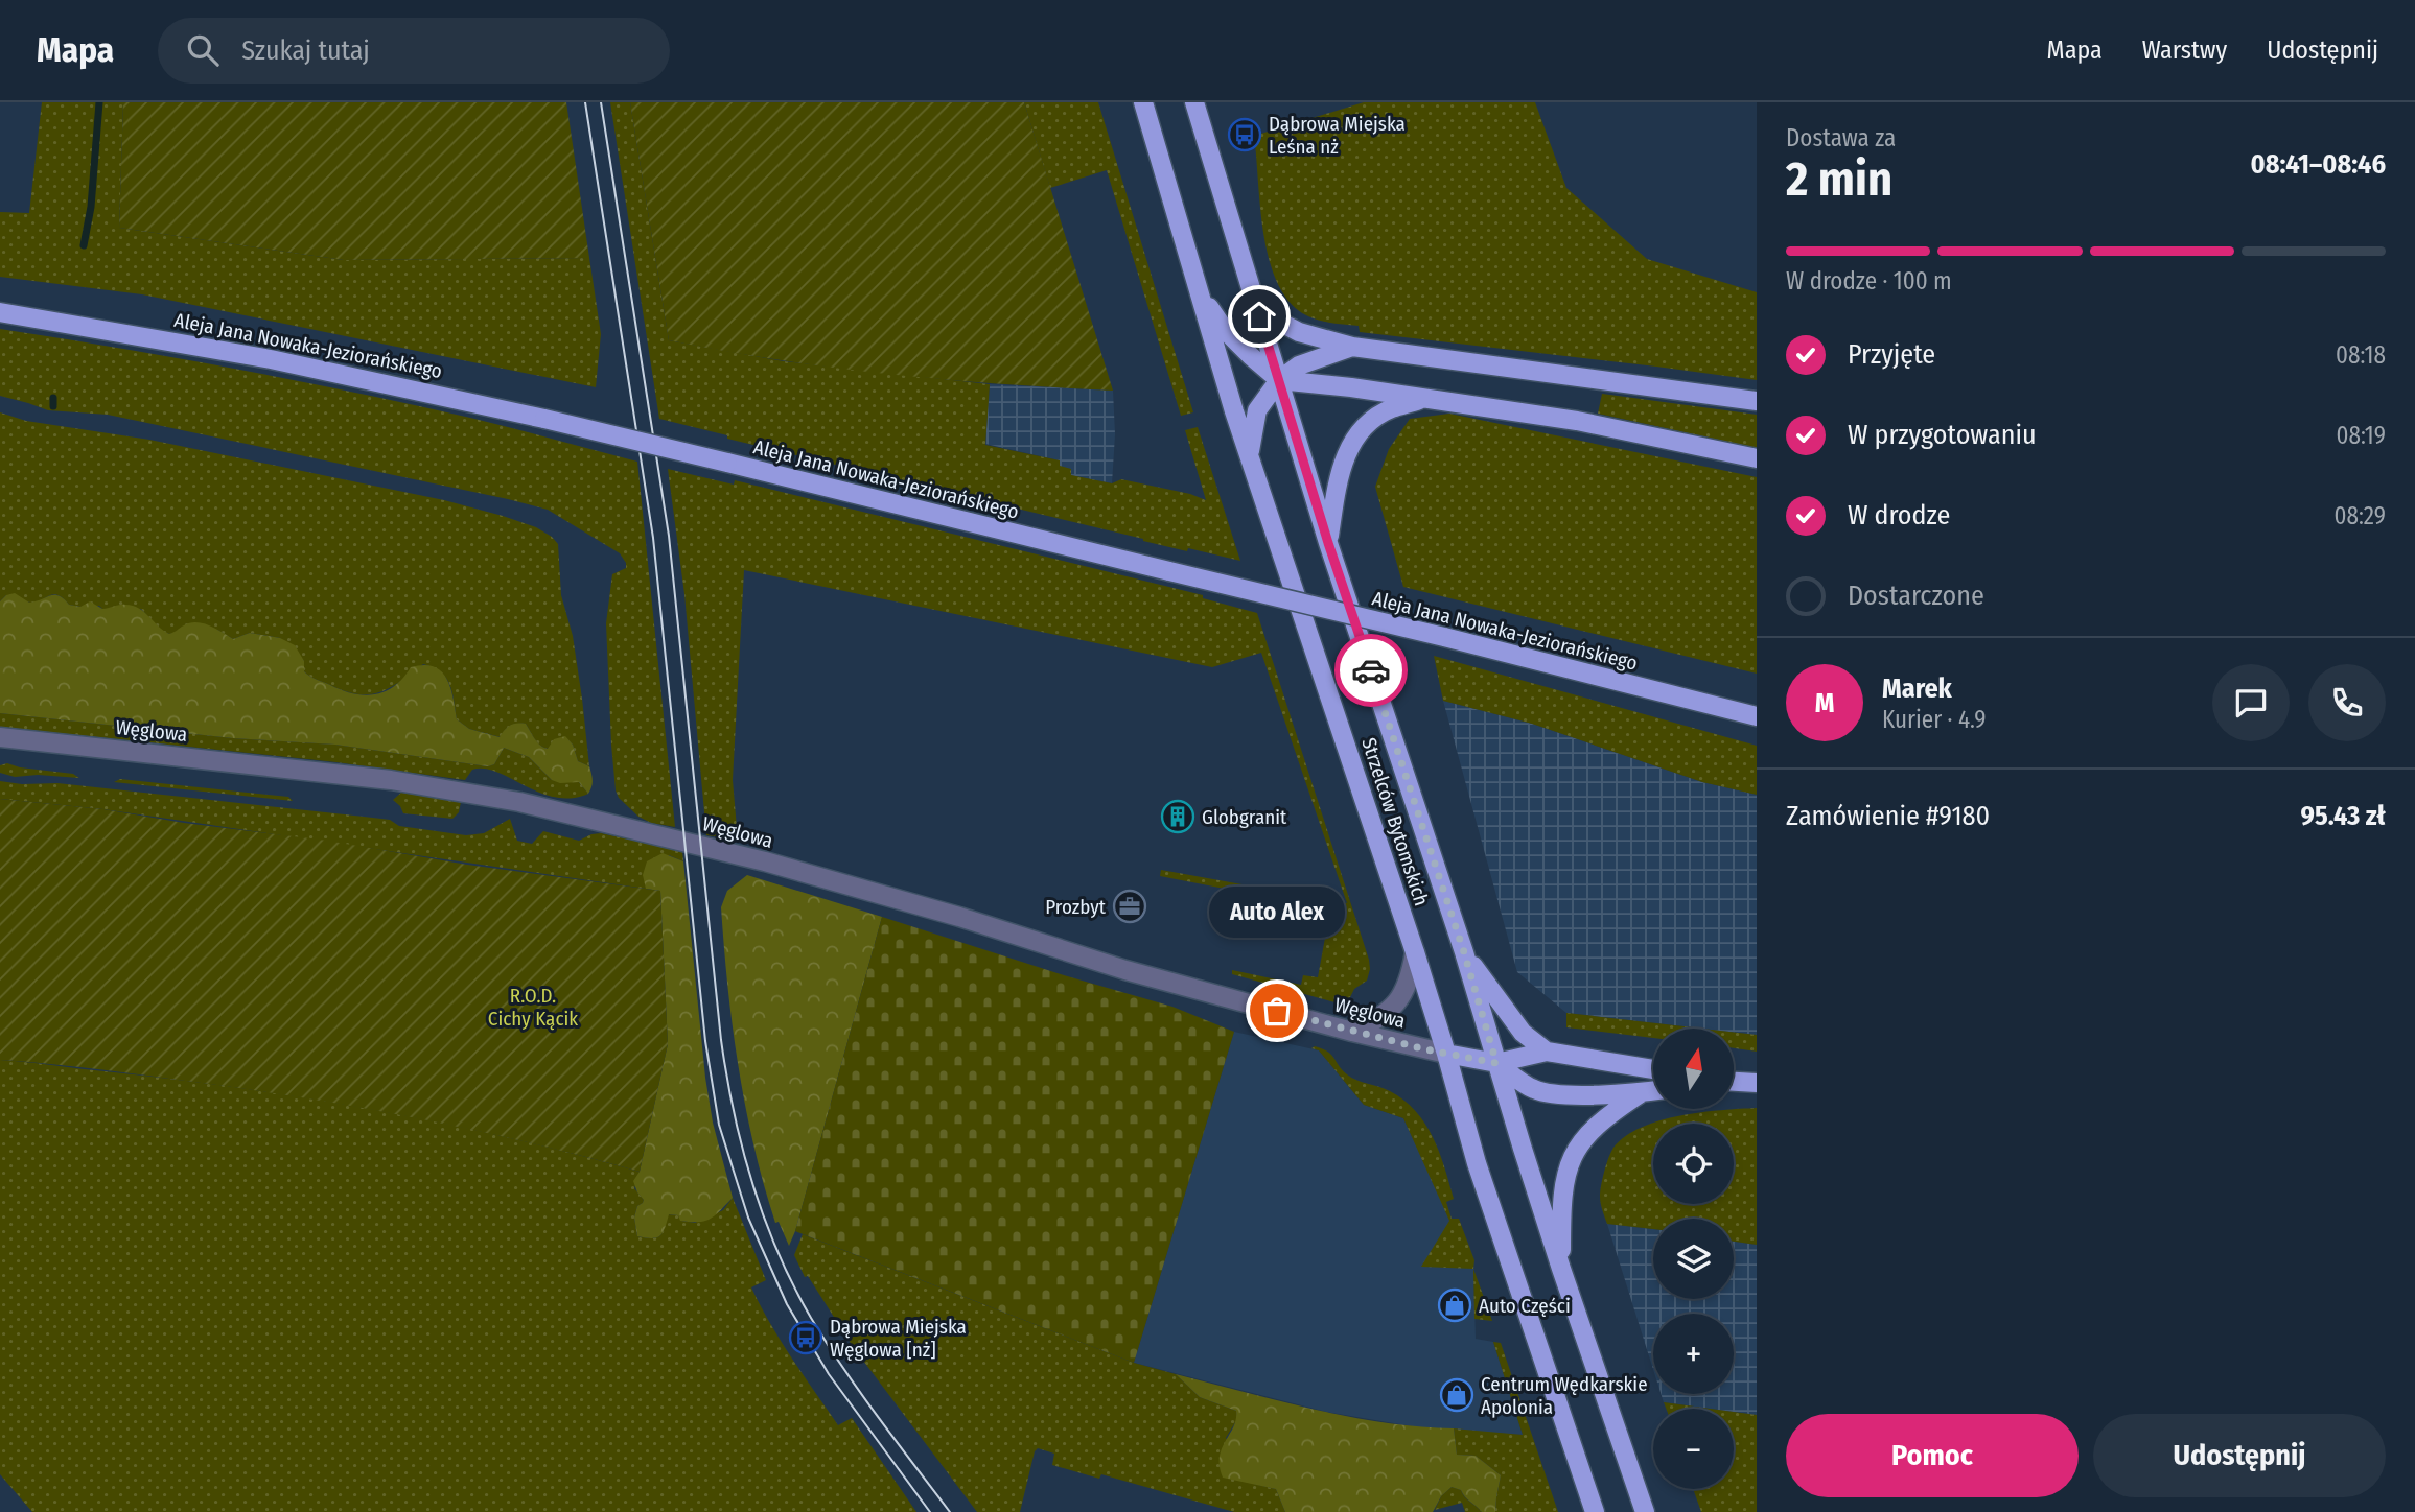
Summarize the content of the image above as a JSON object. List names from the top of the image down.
{
  "streets": {
    "main road": ["Aleja Jana Nowaka-Jeziorańskiego", "Strzelców Bytomskich"],
    "street": ["Węglowa"]
  },
  "crossings": [
    ["Węglowa", "Strzelców Bytomskich"]
  ],
  "parks": ["R.O.D. Cichy Kącik"],
  "places": {
    "bus stop": ["Dąbrowa Miejska Leśna nż", "Dąbrowa Miejska Węglowa [nż]"],
    "building": ["Globgranit"],
    "office": ["Prozbyt"],
    "other": ["Auto Alex"],
    "shop": ["Auto Części", "Centrum Wędkarskie Apolonia"]
  },
  "north": "top",
  "page": {
    "header": "Mapa",
    "search": "Szukaj tutaj",
    "nav": ["Mapa", "Warstwy", "Udostępnij"],
    "heading": ["2 min", "Dostawa za", "08:41–08:46"],
    "panel": [
      "Marek",
      "Kurier · 4.9",
      "Zamówienie #9180",
      "95.43 zł"
    ],
    "bar": "W drodze · 100 m",
    "list": [
      ["Przyjęte", "08:18"],
      ["W przygotowaniu", "08:19"],
      ["W drodze", "08:29"],
      "Dostarczone"
    ],
    "round": "M",
    "bubble": "Auto Alex",
    "map_buttons": ["+", "−"],
    "buttons": ["Pomoc", "Udostępnij"]
  }
}
